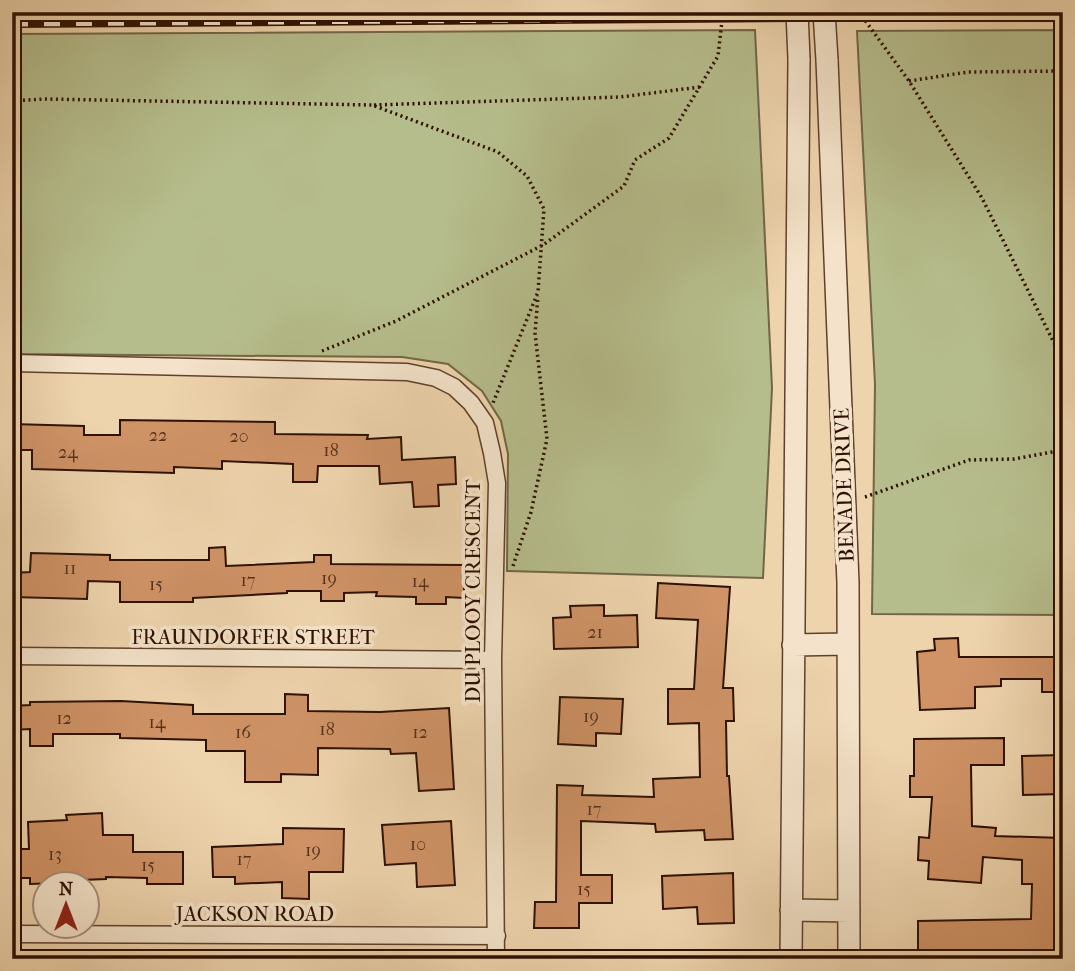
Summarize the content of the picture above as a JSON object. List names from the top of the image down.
{
  "streets": {
    "street": [
      "BENADE DRIVE",
      "DU PLOOY CRESCENT",
      "FRAUNDORFER STREET",
      "JACKSON ROAD"
    ]
  },
  "crossings": [
    ["DU PLOOY CRESCENT", "FRAUNDORFER STREET"],
    ["DU PLOOY CRESCENT", "JACKSON ROAD"]
  ],
  "house_numbers": [
    "22",
    "20",
    "18",
    "24",
    "11",
    "19",
    "17",
    "14",
    "15",
    "21",
    "19",
    "12",
    "14",
    "18",
    "16",
    "12",
    "17",
    "10",
    "19",
    "13",
    "17",
    "15",
    "15"
  ],
  "north": "top"
}
